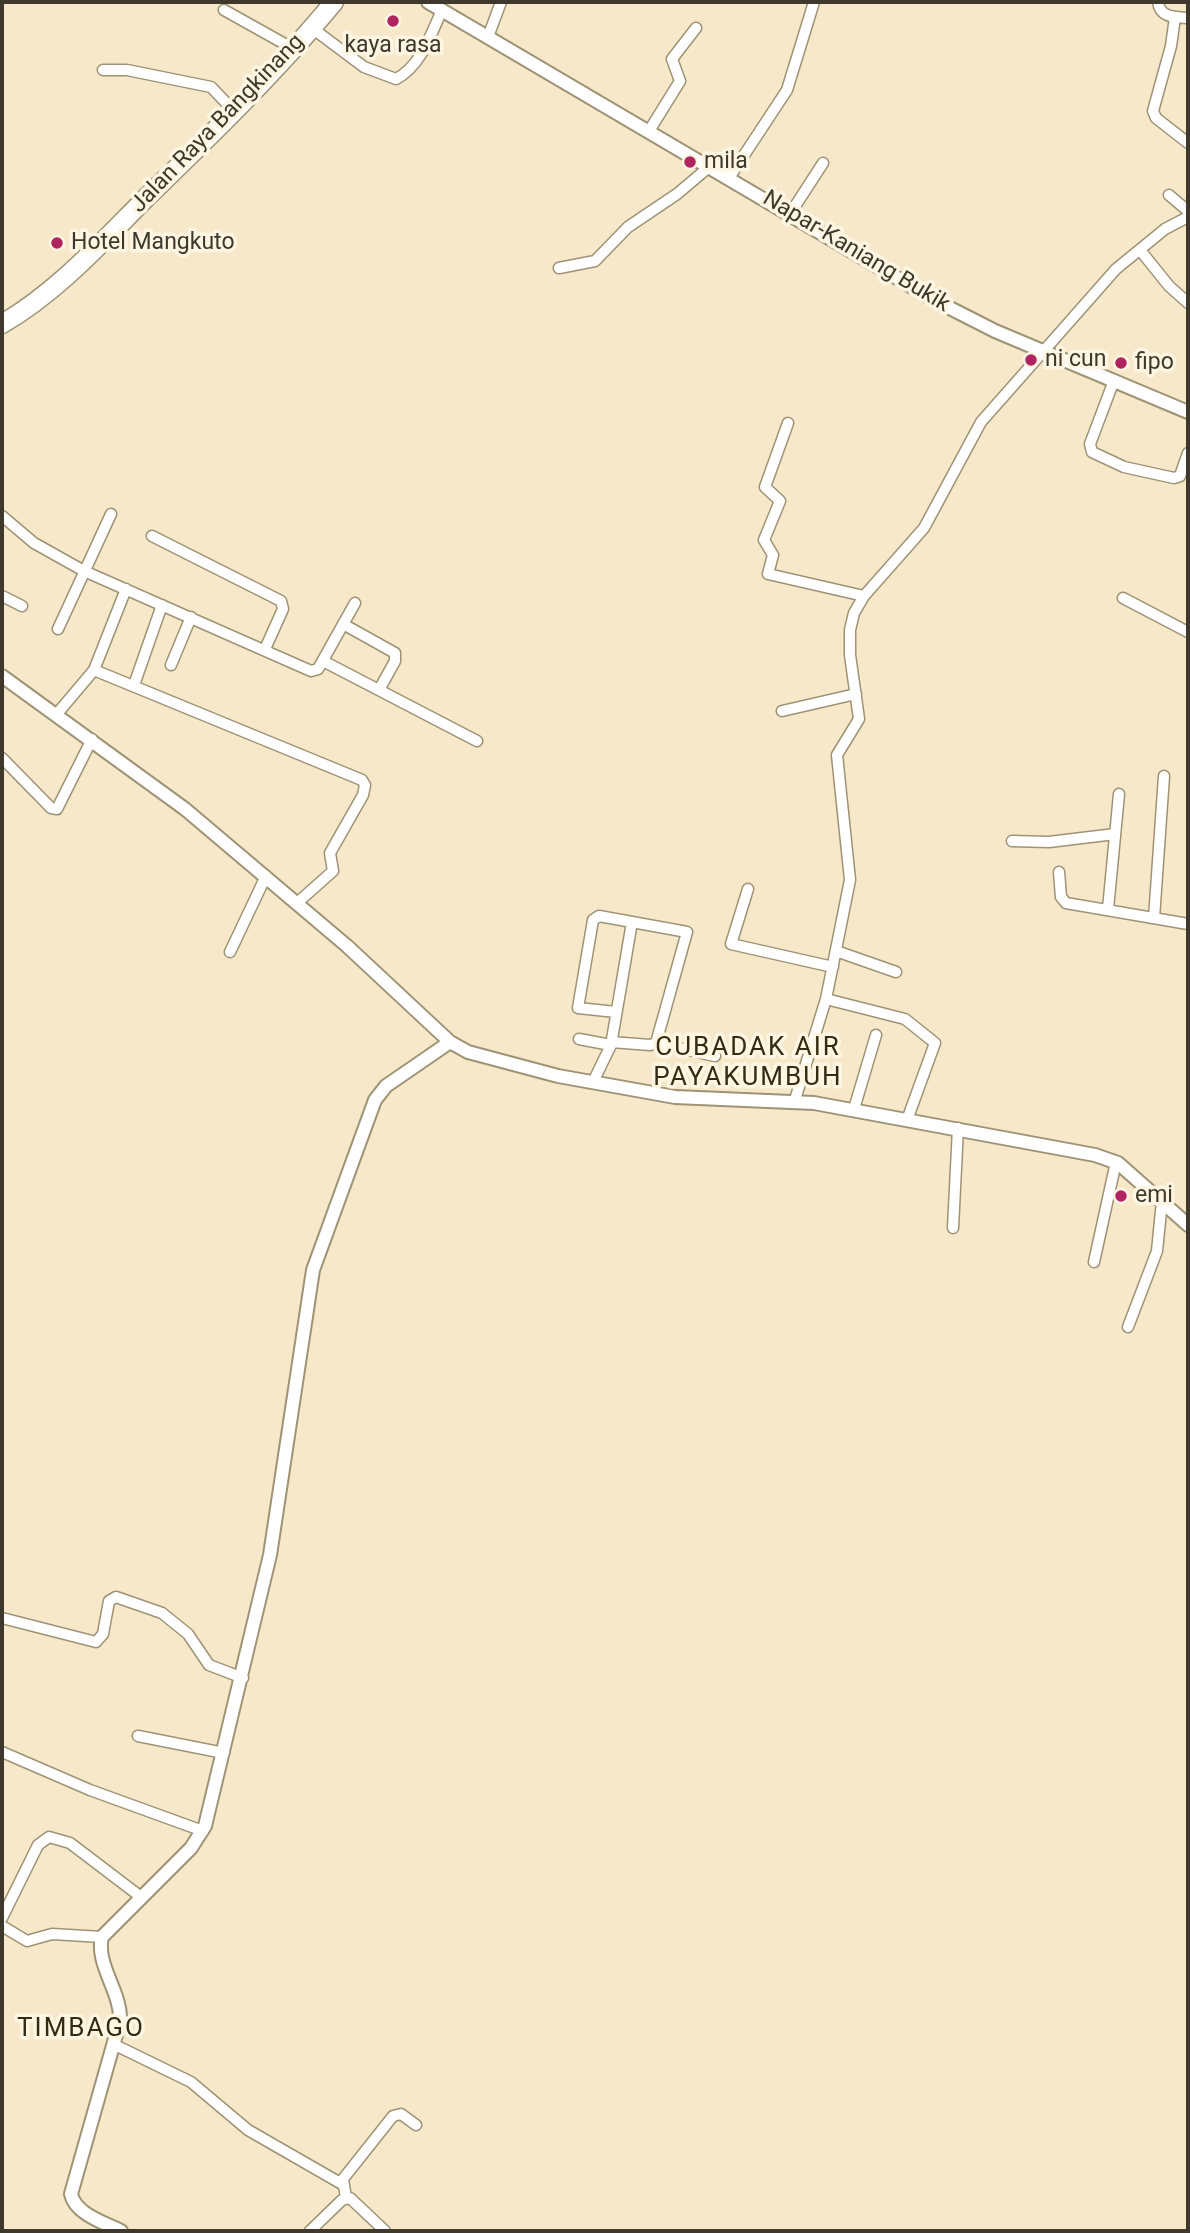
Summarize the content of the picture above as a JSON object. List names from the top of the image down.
{
  "streets": {
    "highway": ["Jalan Raya Bangkinang"],
    "street": ["Napar-Kaniang Bukik"]
  },
  "districts": ["CUBADAK AIR PAYAKUMBUH", "TIMBAGO"],
  "places": [
    "kaya rasa",
    "mila",
    "Hotel Mangkuto",
    "ni cun",
    "fipo",
    "emi"
  ]
}
